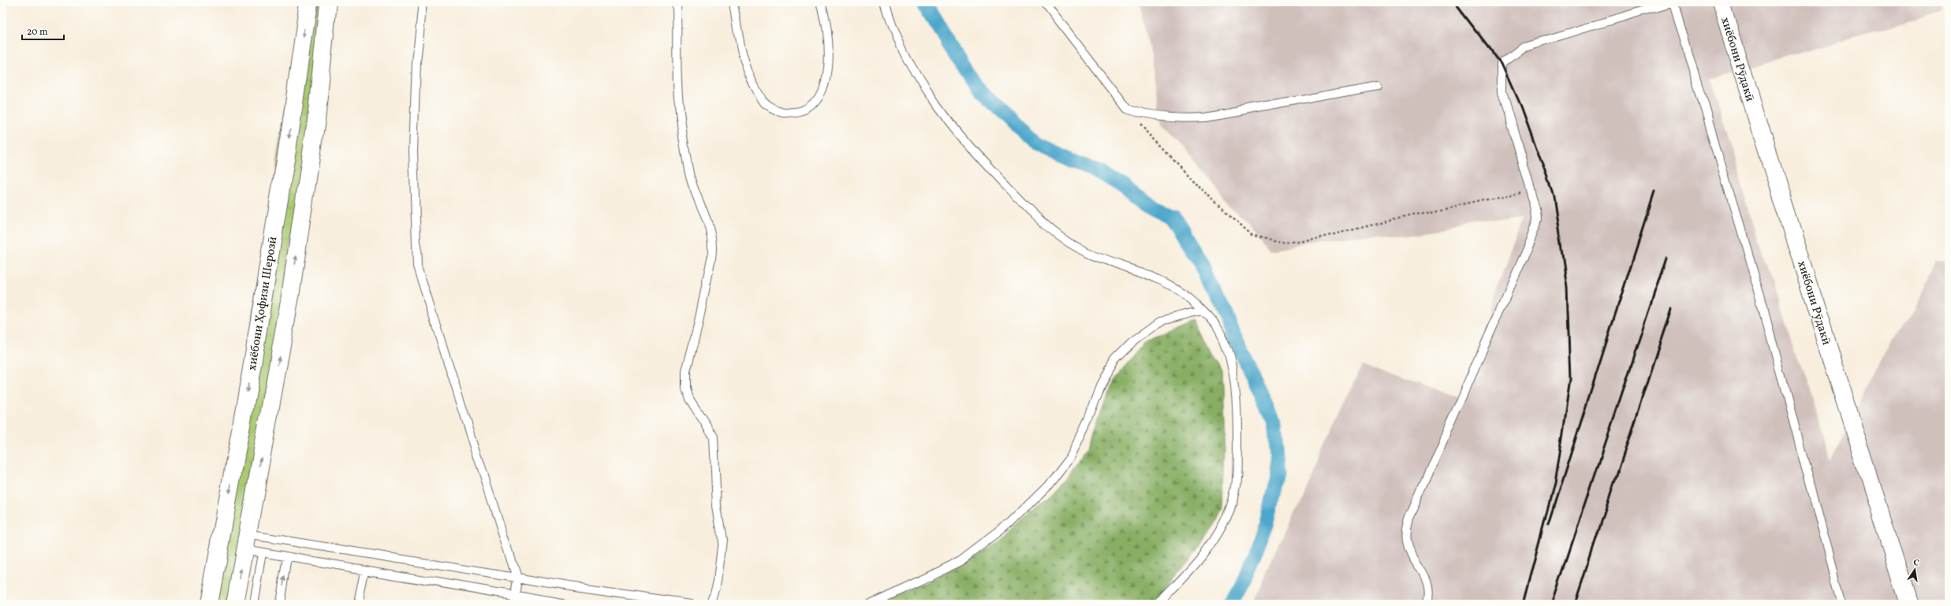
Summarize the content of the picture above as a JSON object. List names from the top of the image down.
{
  "streets": {
    "main road": ["хиёбони Рӯдакӣ", "хиёбони Ҳофизи Шерозӣ"]
  },
  "scale_bar": "20 m",
  "north": "top"
}
